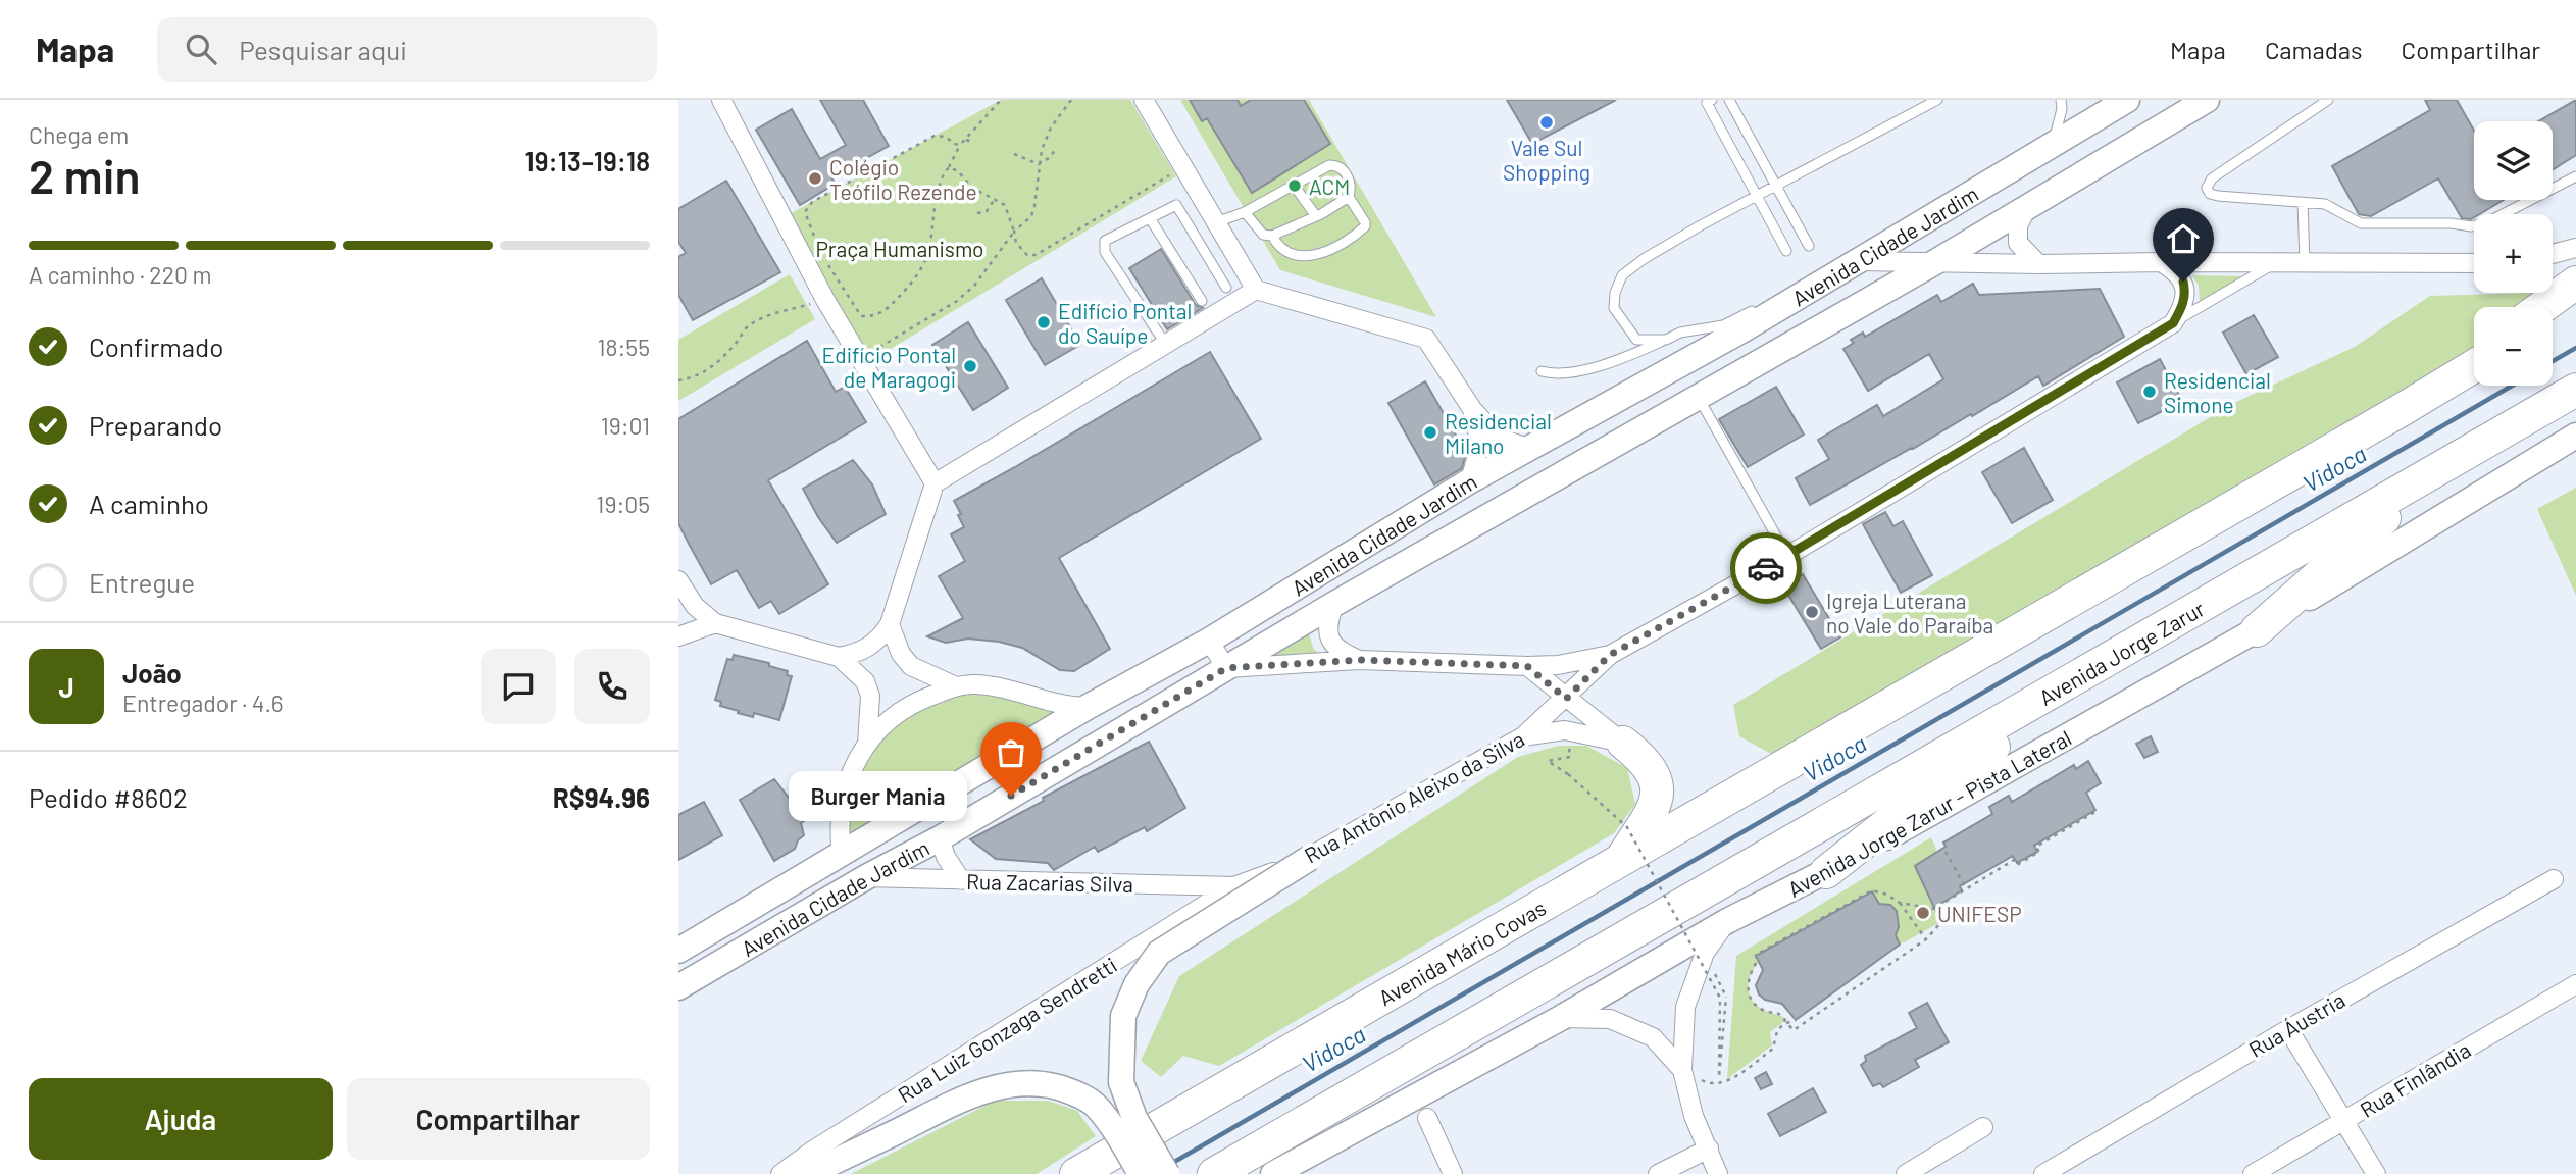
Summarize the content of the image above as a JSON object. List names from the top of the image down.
{
  "streets": {
    "highway": ["Avenida Jorge Zarur", "Avenida Mário Covas"],
    "main road": ["Avenida Cidade Jardim", "Avenida Jorge Zarur - Pista Lateral"],
    "street": [
      "Rua Antônio Aleixo da Silva",
      "Rua Zacarias Silva",
      "Rua Áustria",
      "Rua Luiz Gonzaga Sendretti",
      "Rua Finlândia"
    ]
  },
  "crossings": [
    ["Avenida Cidade Jardim", "Rua Zacarias Silva"],
    ["Rua Antônio Aleixo da Silva", "Rua Zacarias Silva"],
    ["Rua Antônio Aleixo da Silva", "Rua Luiz Gonzaga Sendretti"],
    ["Rua Zacarias Silva", "Rua Luiz Gonzaga Sendretti"]
  ],
  "water": ["Vidoca"],
  "parks": ["Praça Humanismo"],
  "places": [
    "Vale Sul Shopping",
    "Colégio Teófilo Rezende",
    "ACM",
    "Edifício Pontal do Sauípe",
    "Edifício Pontal de Maragogi",
    "Residencial Simone",
    "Residencial Milano",
    "Igreja Luterana no Vale do Paraíba",
    "Burger Mania",
    "UNIFESP"
  ],
  "page": {
    "header": "Mapa",
    "search": "Pesquisar aqui",
    "nav": ["Mapa", "Camadas", "Compartilhar"],
    "heading": ["2 min", "Chega em", "19:13–19:18"],
    "panel": [
      "João",
      "Entregador · 4.6",
      "Pedido #8602",
      "R$94.96"
    ],
    "map_buttons": ["+", "−"],
    "bar": "A caminho · 220 m",
    "list": [
      ["Confirmado", "18:55"],
      ["Preparando", "19:01"],
      ["A caminho", "19:05"],
      "Entregue"
    ],
    "round": "J",
    "bubble": "Burger Mania",
    "buttons": ["Ajuda", "Compartilhar"]
  }
}
